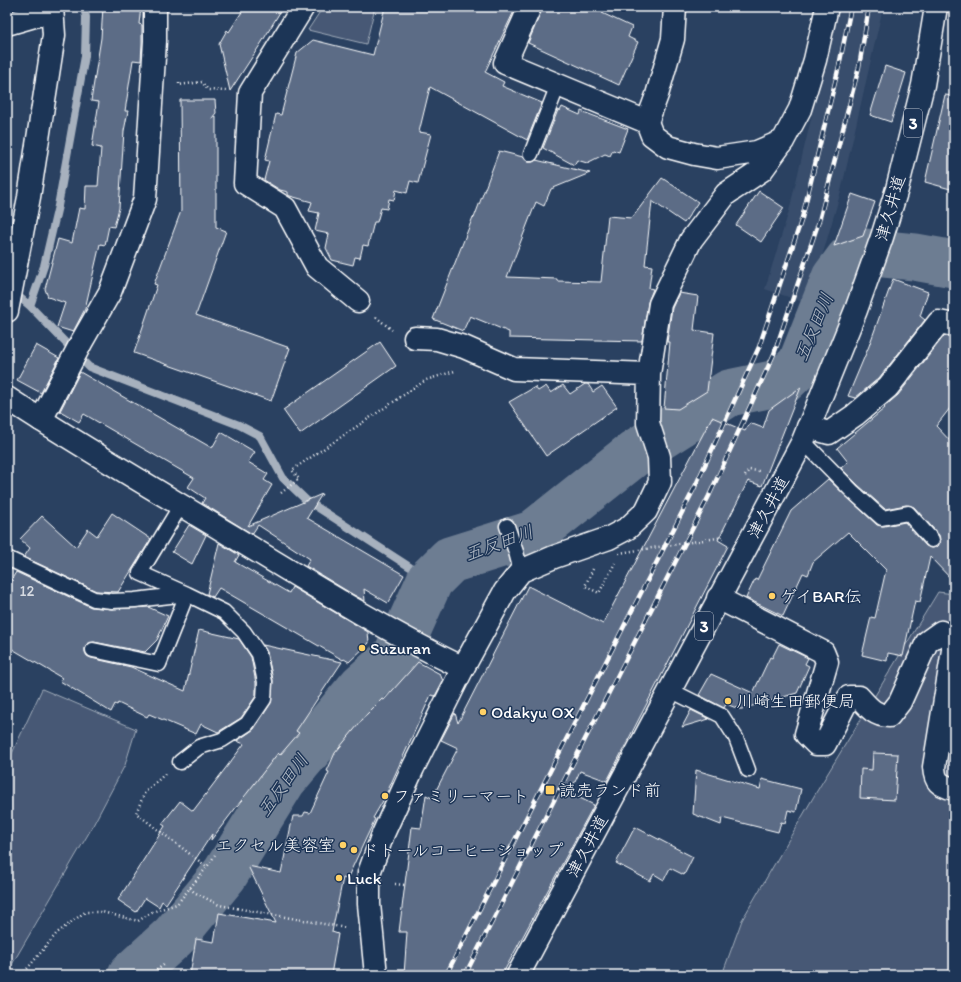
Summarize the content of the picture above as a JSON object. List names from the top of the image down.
{
  "streets": {
    "street": ["3", "津久井道"]
  },
  "water": ["五反田川"],
  "places": {
    "other": [
      "ゲイBAR伝",
      "Suzuran",
      "川崎生田郵便局",
      "Odakyu OX",
      "ファミリーマート",
      "エクセル美容室",
      "ドトールコーヒーショップ",
      "Luck"
    ],
    "transit": ["読売ランド前"]
  },
  "house_numbers": ["12"]
}
